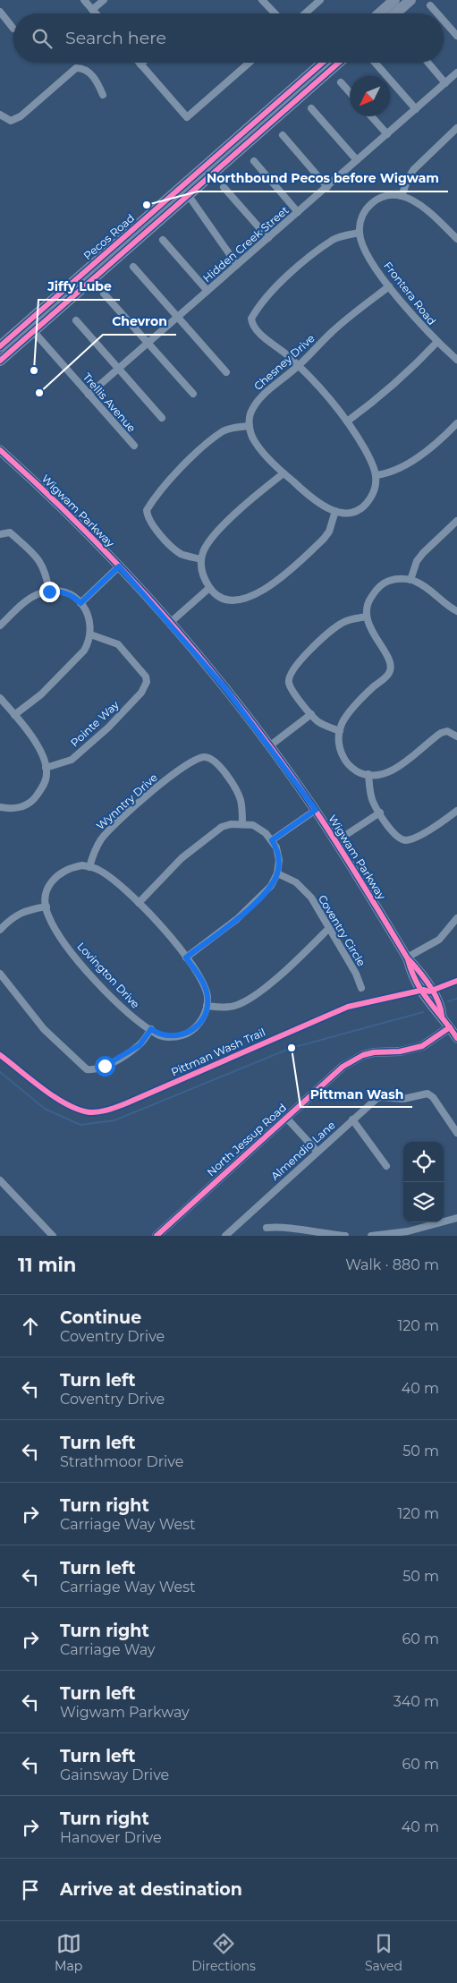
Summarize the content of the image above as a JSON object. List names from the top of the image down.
{
  "streets": {
    "main road": ["Pecos Road", "Wigwam Parkway"],
    "street": [
      "Hidden Creek Street",
      "Frontera Road",
      "Chesney Drive",
      "Trellis Avenue",
      "Pointe Way",
      "Wynntry Drive",
      "Coventry Circle",
      "Lovington Drive",
      "North Jessup Road",
      "Almendio Lane"
    ],
    "cycle path": ["Pittman Wash Trail"]
  },
  "crossings": [
    ["Pecos Road", "Trellis Avenue"],
    ["Hidden Creek Street", "Trellis Avenue"],
    ["Frontera Road", "Chesney Drive"],
    ["Wigwam Parkway", "North Jessup Road"]
  ],
  "places": [
    "Northbound Pecos before Wigwam",
    "Jiffy Lube",
    "Chevron",
    "Pittman Wash"
  ],
  "north": "bottom left",
  "page": {
    "search": "Search here",
    "heading": ["11 min", "Walk · 880 m"],
    "list": [
      ["Continue", "Coventry Drive", "120 m"],
      ["Turn left", "Coventry Drive", "40 m"],
      ["Turn left", "Strathmoor Drive", "50 m"],
      ["Turn right", "Carriage Way West", "120 m"],
      ["Turn left", "Carriage Way West", "50 m"],
      ["Turn right", "Carriage Way", "60 m"],
      ["Turn left", "Wigwam Parkway", "340 m"],
      ["Turn left", "Gainsway Drive", "60 m"],
      ["Turn right", "Hanover Drive", "40 m"],
      "Arrive at destination"
    ],
    "nav": ["Map", "Directions", "Saved"]
  }
}
